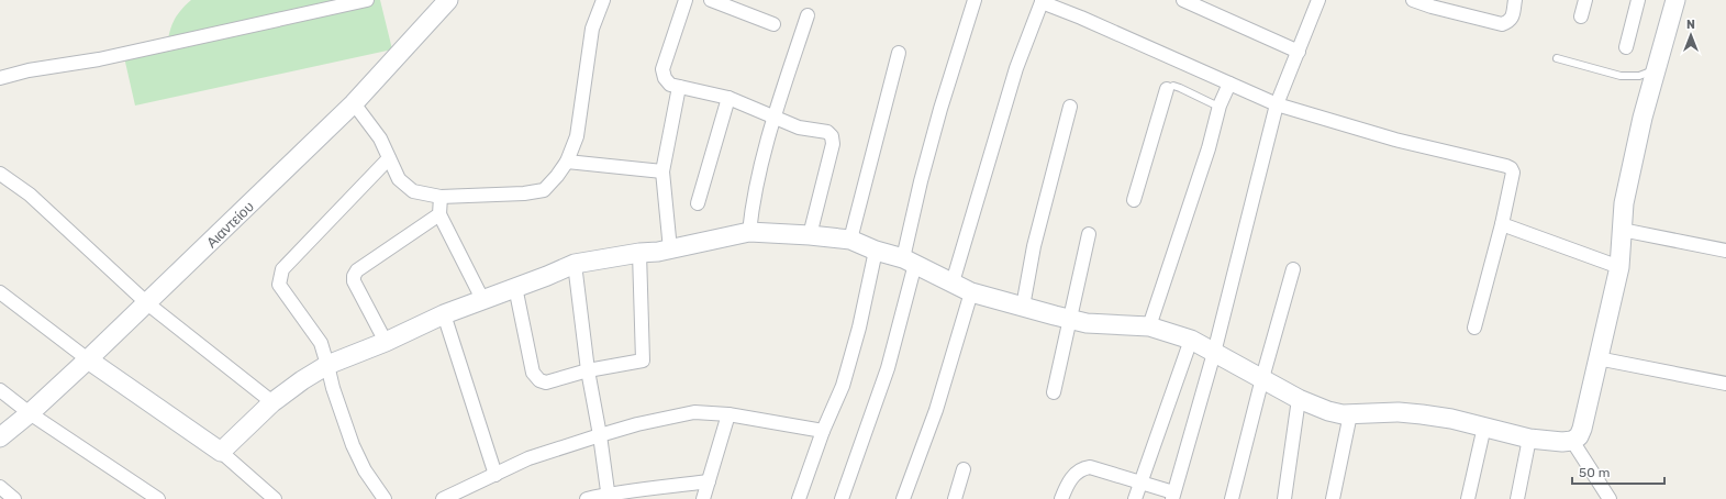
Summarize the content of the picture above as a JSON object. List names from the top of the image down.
{
  "streets": {
    "street": ["Αιαντείου"]
  },
  "scale_bar": "50 m",
  "north": "top"
}
